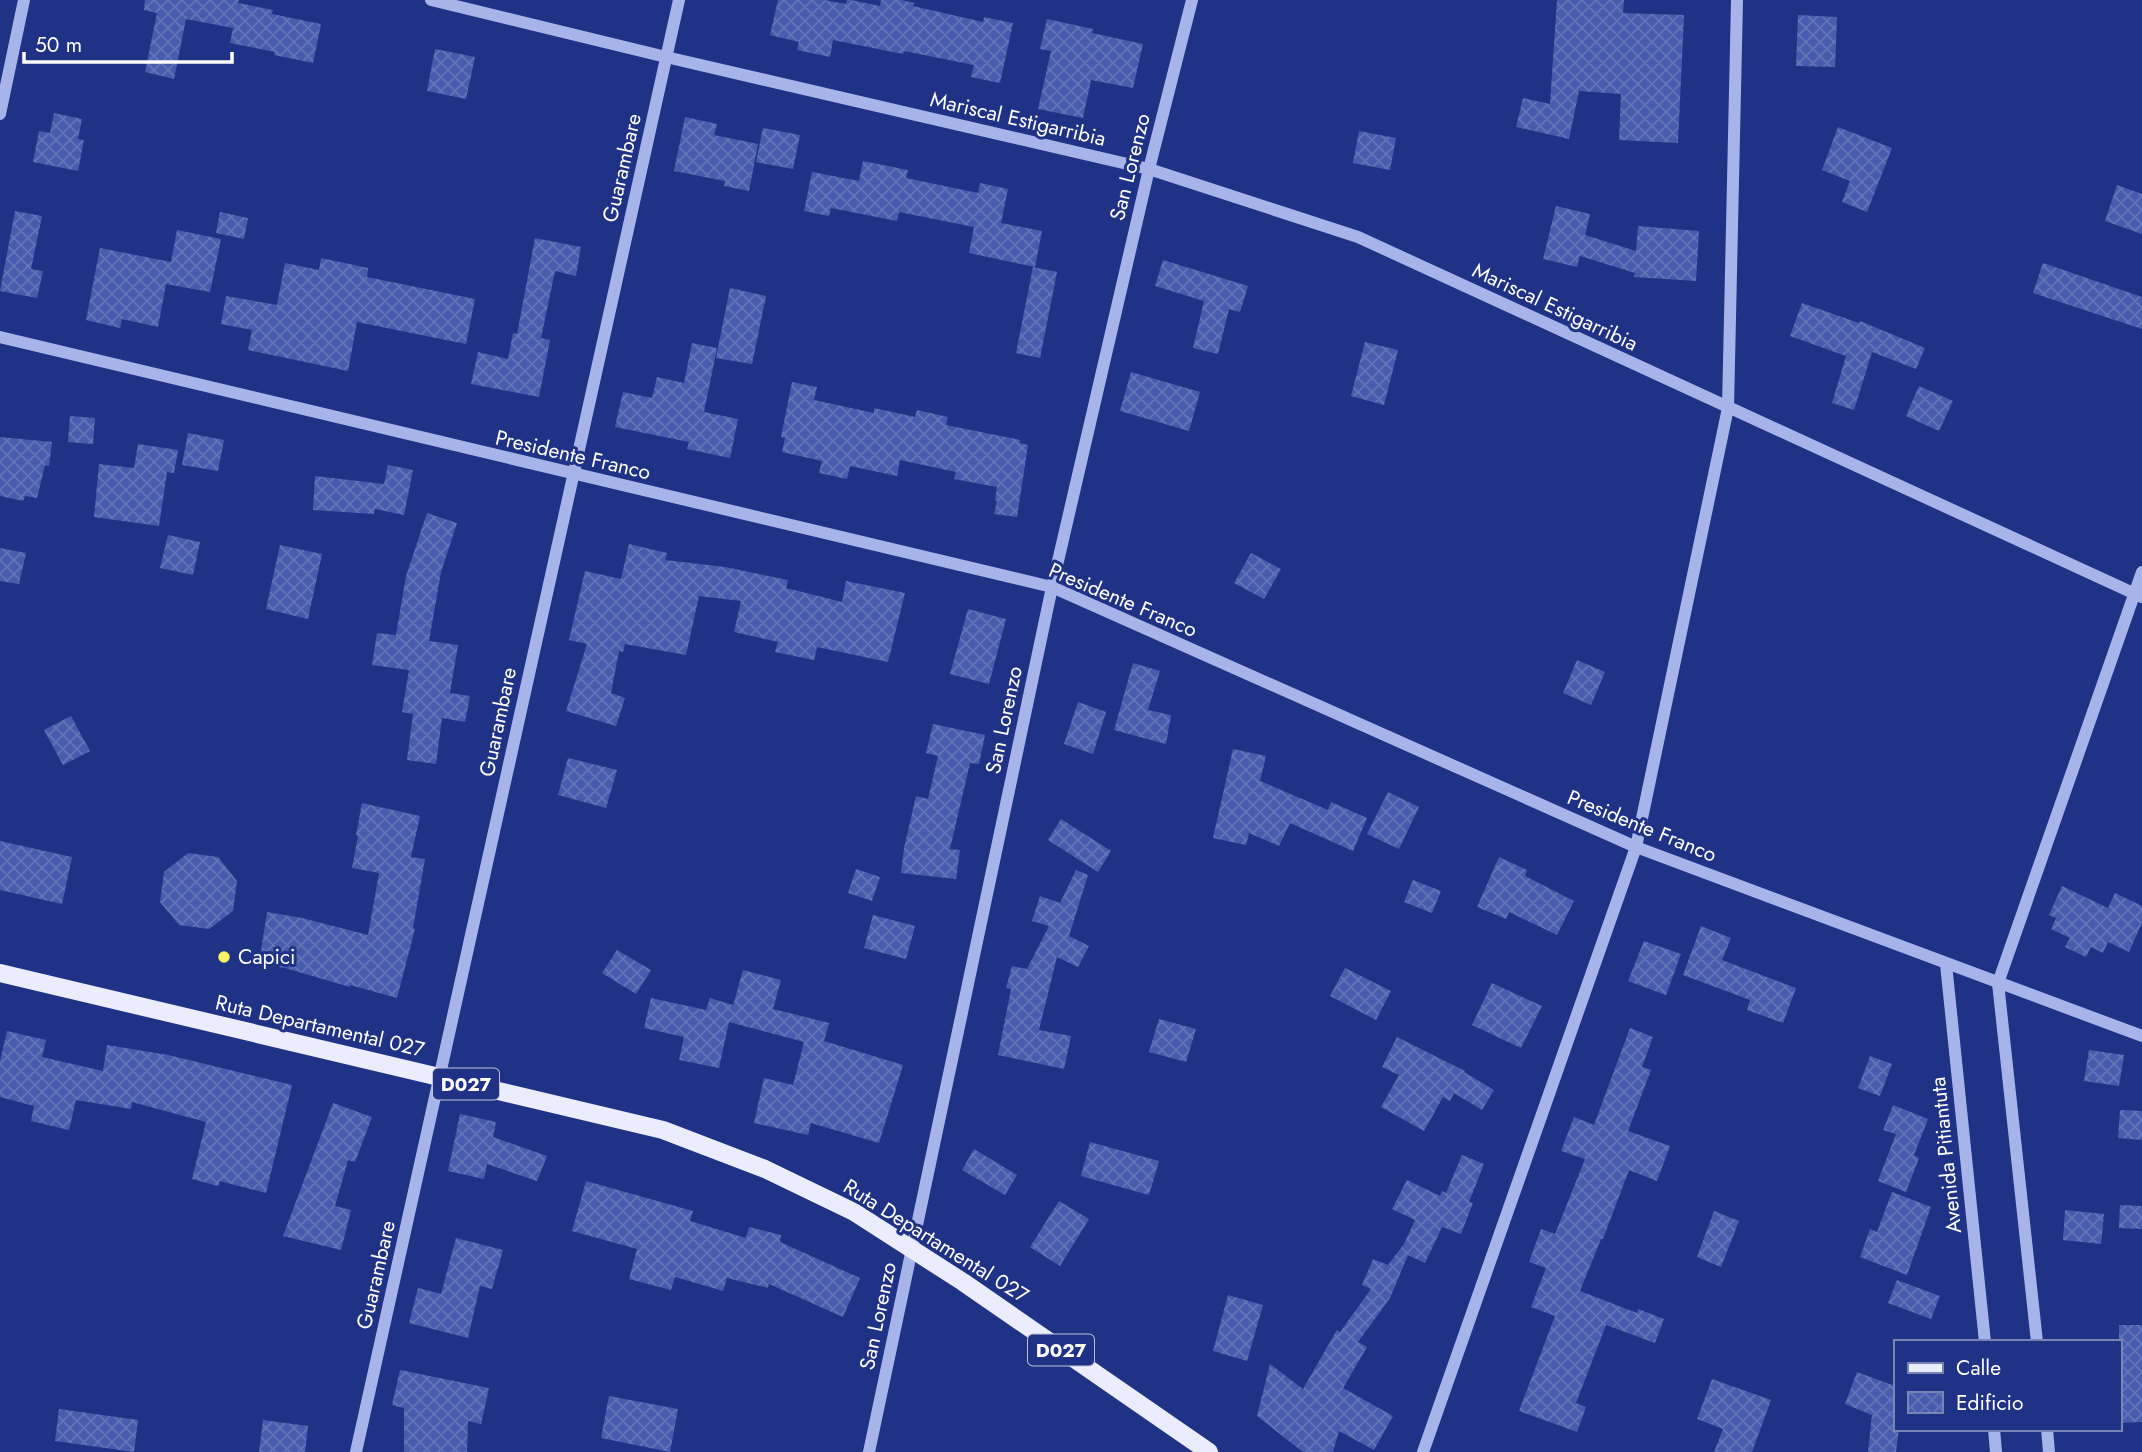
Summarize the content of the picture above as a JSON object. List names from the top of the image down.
{
  "streets": {
    "main road": ["Ruta Departamental 027", "D027"],
    "street": [
      "Mariscal Estigarribia",
      "San Lorenzo",
      "Guarambare",
      "Presidente Franco",
      "Avenida Pitiantuta"
    ]
  },
  "crossings": [
    ["Mariscal Estigarribia", "San Lorenzo"],
    ["Mariscal Estigarribia", "Guarambare"],
    ["San Lorenzo", "Presidente Franco"],
    ["San Lorenzo", "Ruta Departamental 027"],
    ["Guarambare", "Presidente Franco"],
    ["Guarambare", "Ruta Departamental 027"],
    ["Presidente Franco", "Avenida Pitiantuta"]
  ],
  "places": ["Capici"],
  "legend": ["Calle", "Edificio"],
  "scale_bar": "50 m"
}
